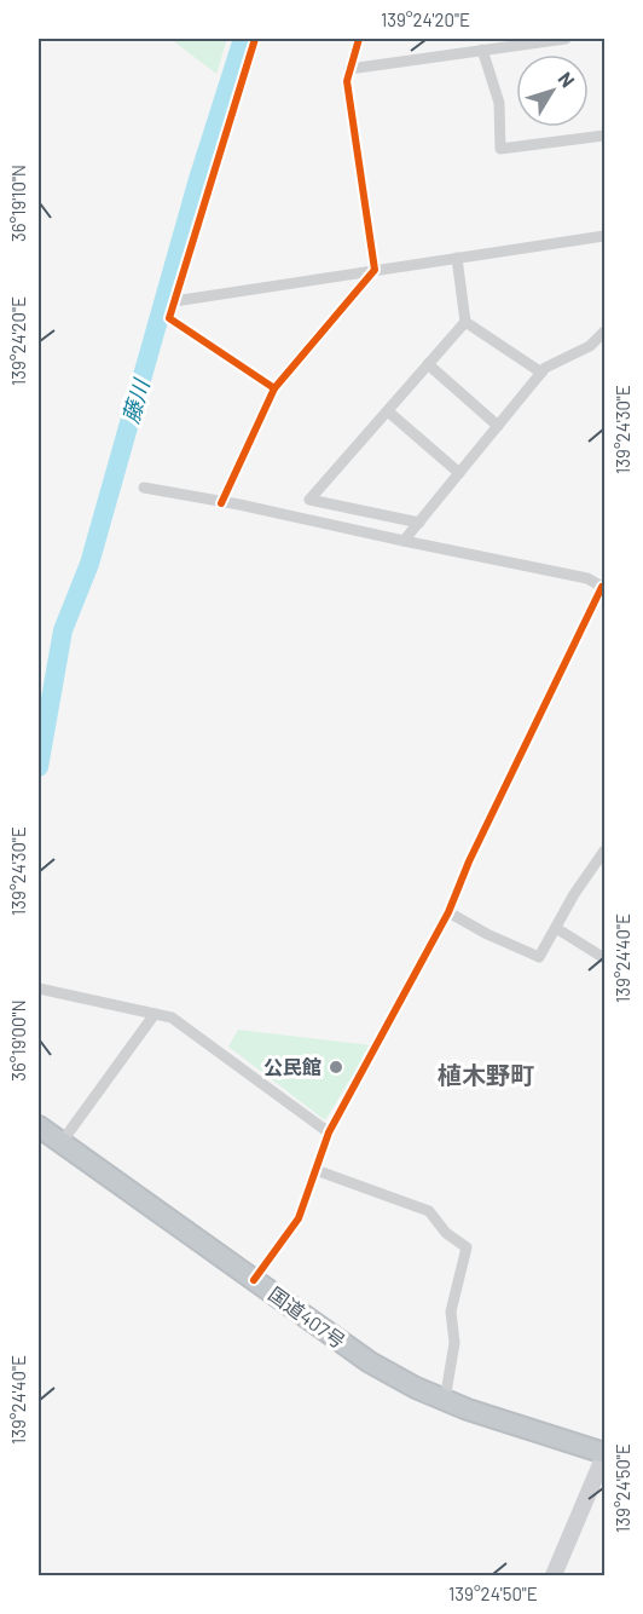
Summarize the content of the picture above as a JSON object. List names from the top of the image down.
{
  "streets": {
    "highway": ["国道407号"]
  },
  "districts": ["植木野町"],
  "water": ["藤川"],
  "places": ["公民館"],
  "north": "top right",
  "coordinates": [
    "139°24'20\"E",
    "36°19'10\"N",
    "139°24'30\"E",
    "139°24'40\"E",
    "36°19'00\"N",
    "139°24'50\"E"
  ]
}
